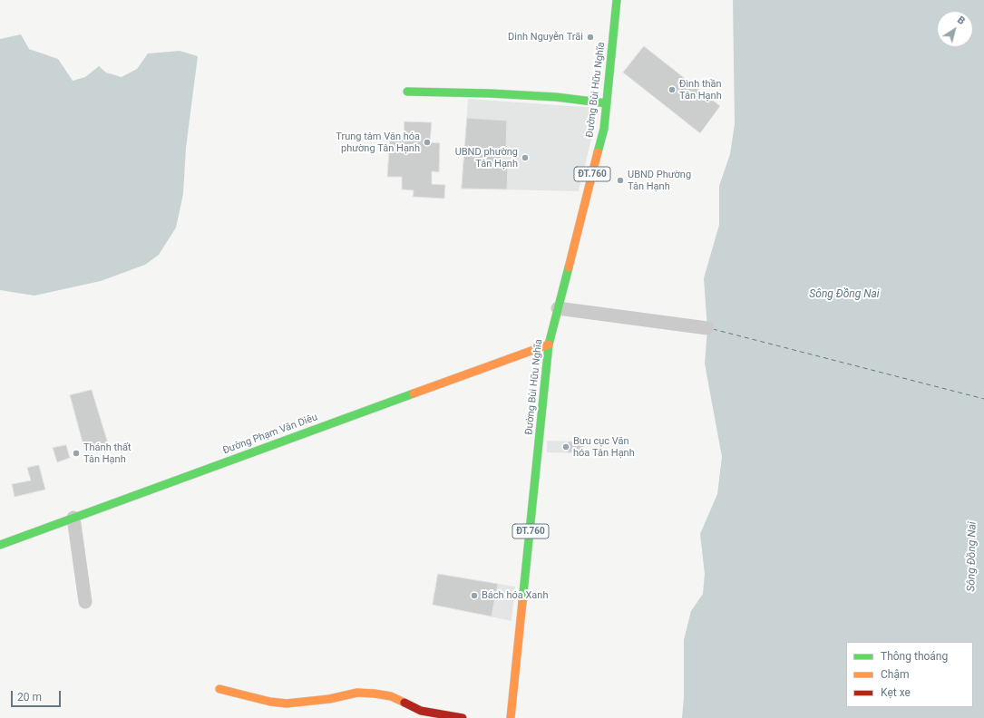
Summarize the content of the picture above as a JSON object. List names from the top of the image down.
{
  "streets": {
    "main road": ["Đường Bùi Hữu Nghĩa", "ĐT.760", "Đường Phạm Văn Diêu"]
  },
  "crossings": [
    ["Đường Bùi Hữu Nghĩa", "Đường Phạm Văn Diêu"]
  ],
  "water": ["Sông Đồng Nai"],
  "places": [
    "Dinh Nguyễn Trãi",
    "Đình thần Tân Hạnh",
    "Trung tâm Văn hóa phường Tân Hạnh",
    "UBND phường Tân Hạnh",
    "UBND Phường Tân Hạnh",
    "Bưu cục Văn hóa Tân Hạnh",
    "Thánh thất Tân Hạnh",
    "Bách hóa Xanh"
  ],
  "legend": ["Thông thoáng", "Chậm", "Kẹt xe"],
  "scale_bar": "20 m",
  "north": "top right"
}
